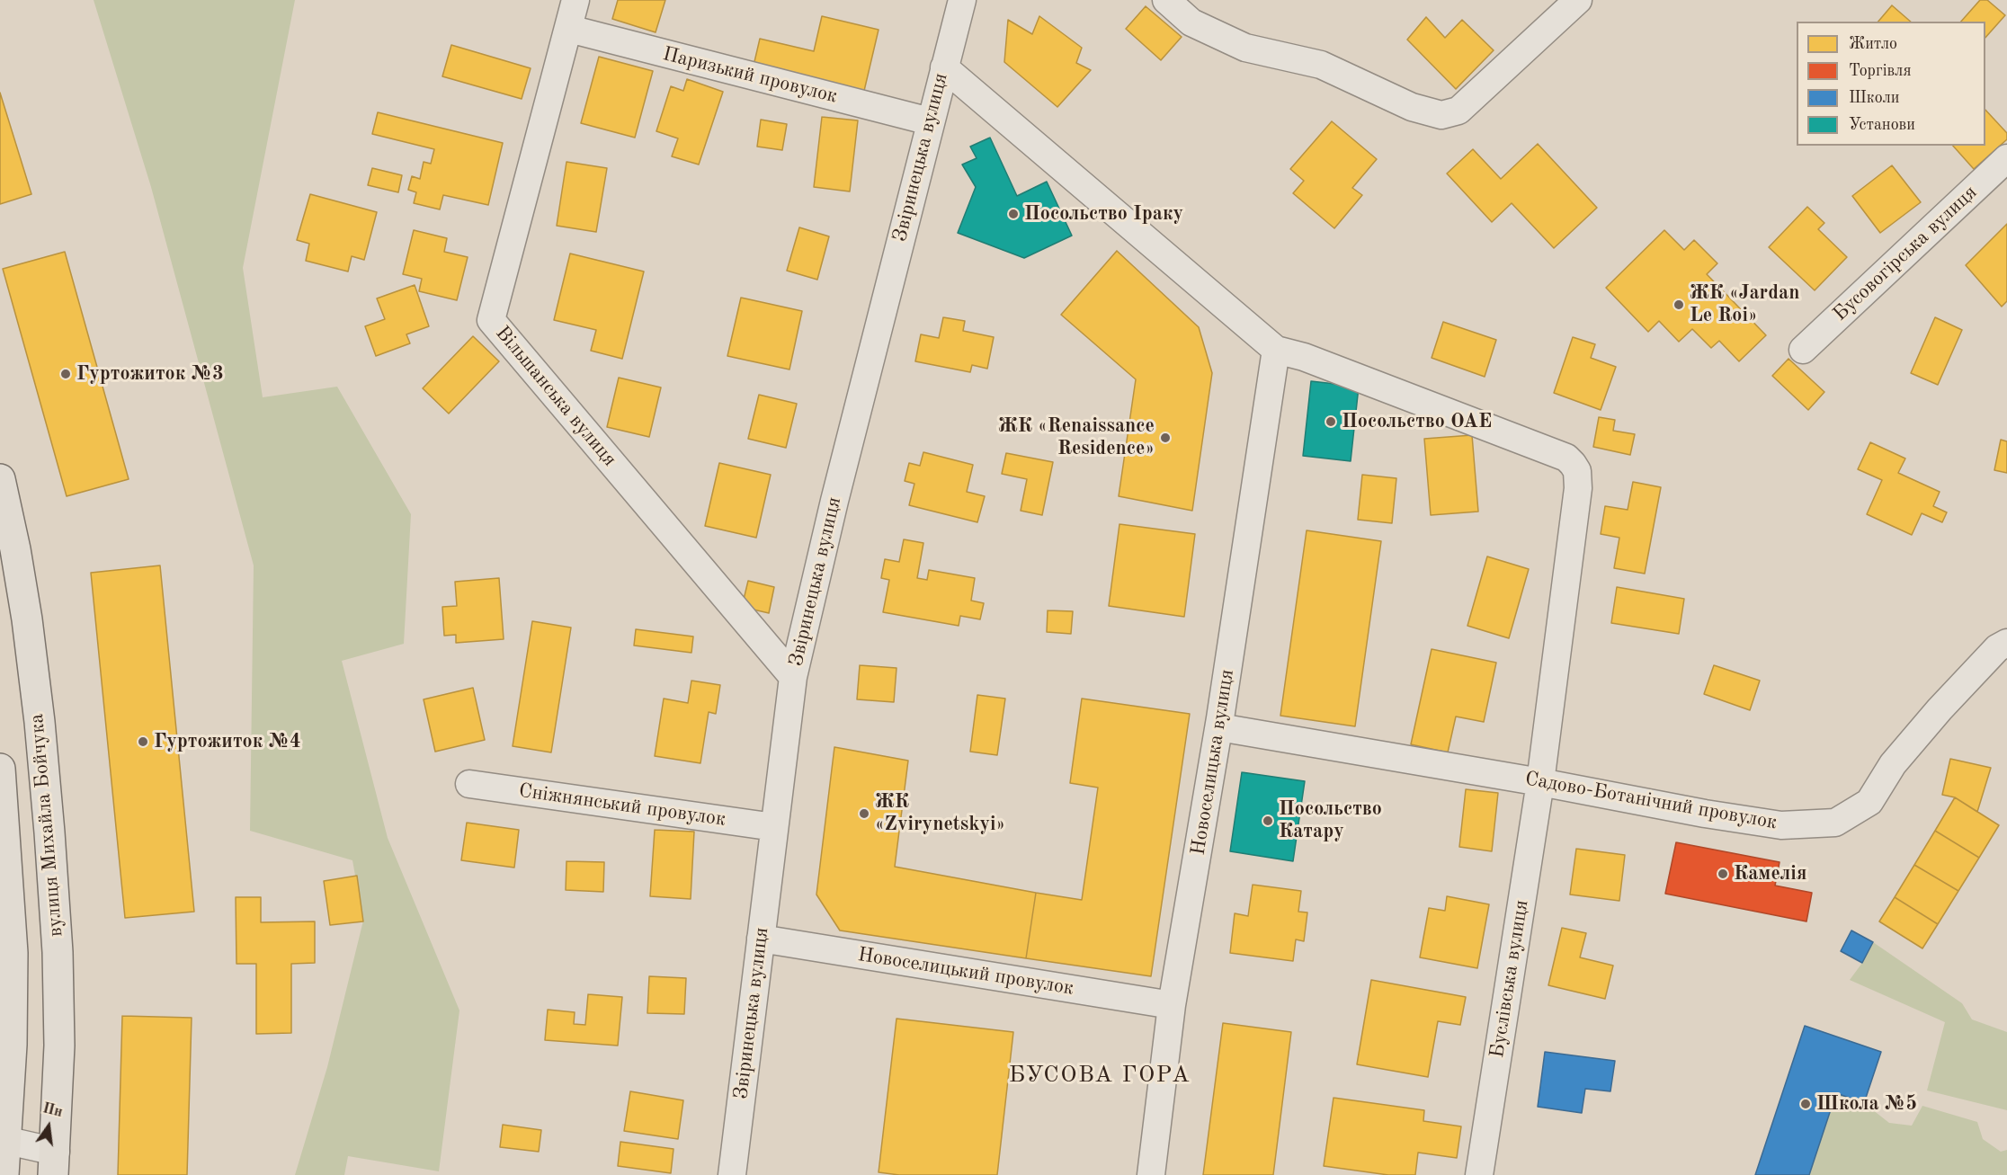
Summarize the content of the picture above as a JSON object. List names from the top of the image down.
{
  "streets": {
    "main road": ["вулиця Михайла Бойчука"],
    "street": [
      "Паризький провулок",
      "Звіринецька вулиця",
      "Бусовогірська вулиця",
      "Вільшанська вулиця",
      "Новоселицька вулиця",
      "Садово-Ботанічний провулок",
      "Сніжнянський провулок",
      "Новоселицький провулок",
      "Буслівська вулиця"
    ]
  },
  "crossings": [
    ["Паризький провулок", "Звіринецька вулиця"],
    ["Паризький провулок", "Вільшанська вулиця"],
    ["Звіринецька вулиця", "Вільшанська вулиця"],
    ["Звіринецька вулиця", "Сніжнянський провулок"],
    ["Звіринецька вулиця", "Новоселицький провулок"],
    ["Новоселицька вулиця", "Садово-Ботанічний провулок"],
    ["Новоселицька вулиця", "Новоселицький провулок"],
    ["Новоселицька вулиця", "Буслівська вулиця"],
    ["Садово-Ботанічний провулок", "Буслівська вулиця"]
  ],
  "districts": ["БУСОВА ГОРА"],
  "places": [
    "Посольство Іраку",
    "ЖК «Jardan Le Roi»",
    "Гуртожиток №3",
    "Посольство ОАЕ",
    "ЖК «Renaissance Residence»",
    "Гуртожиток №4",
    "ЖК «Zvirynetskyi»",
    "Посольство Катару",
    "Камелія",
    "Школа №5"
  ],
  "legend": [
    "Житло",
    "Торгівля",
    "Школи",
    "Установи"
  ],
  "north": "top"
}
